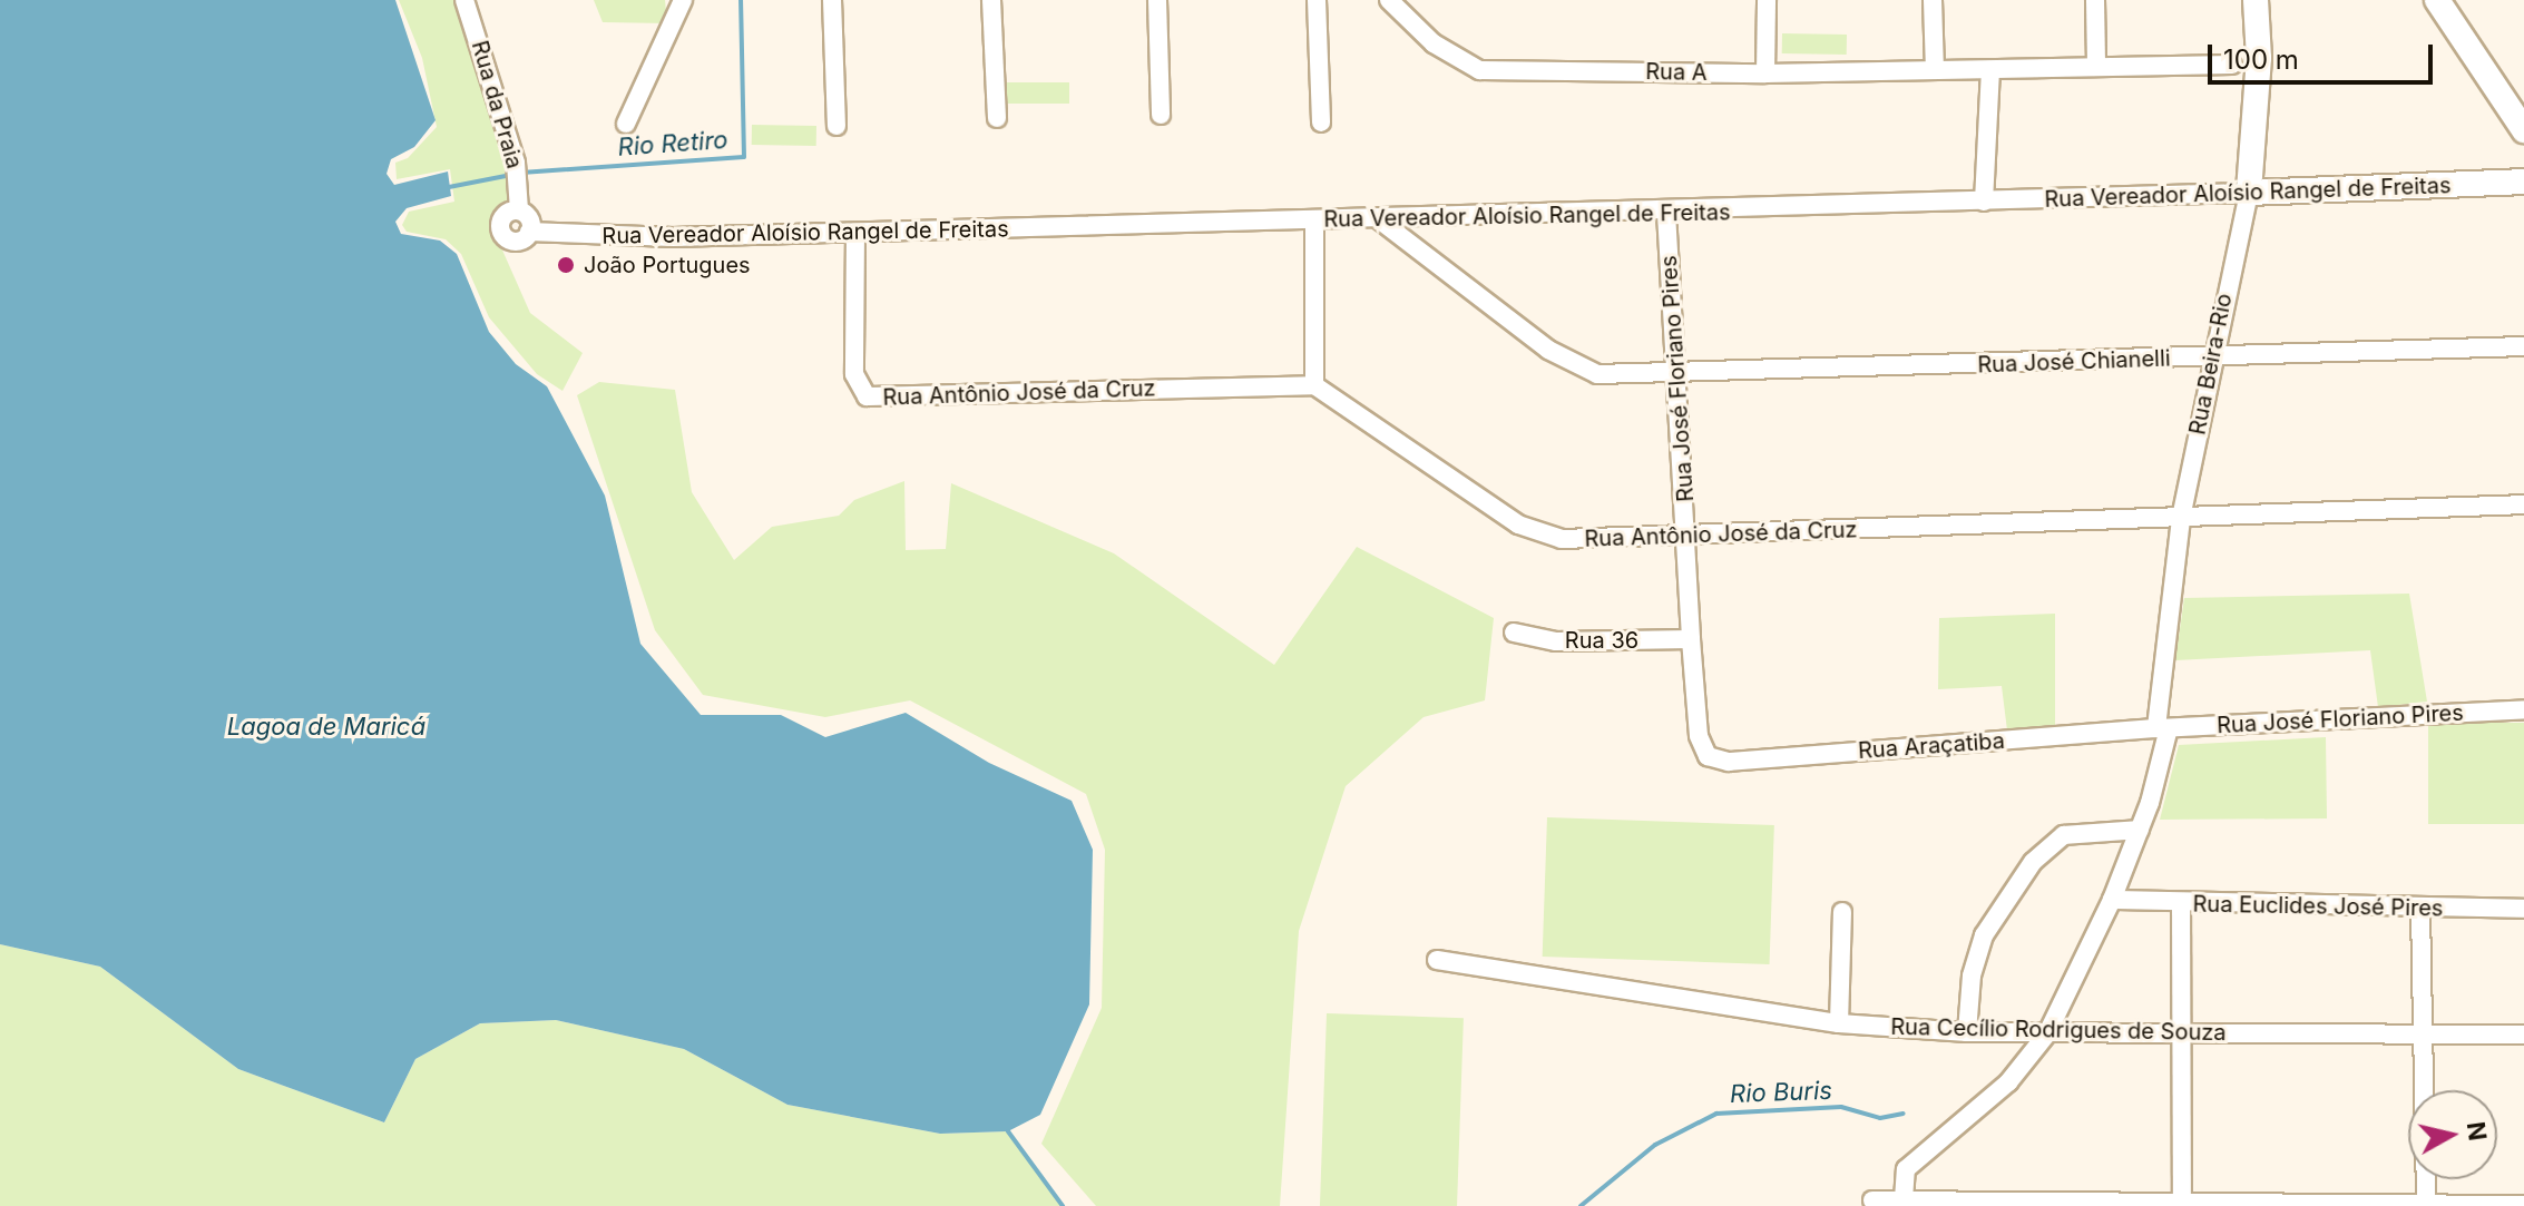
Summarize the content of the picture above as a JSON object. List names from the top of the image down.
{
  "streets": {
    "main road": ["Rua Vereador Aloísio Rangel de Freitas", "Rua Beira-Rio"],
    "street": [
      "Rua A",
      "Rua da Praia",
      "Rua José Chianelli",
      "Rua José Floriano Pires",
      "Rua Antônio José da Cruz",
      "Rua 36",
      "Rua Araçatiba",
      "Rua Euclides José Pires",
      "Rua Cecílio Rodrigues de Souza"
    ]
  },
  "crossings": [
    ["Rua da Praia", "Rua Vereador Aloísio Rangel de Freitas"],
    ["Rua Vereador Aloísio Rangel de Freitas", "Rua José Chianelli"],
    ["Rua Vereador Aloísio Rangel de Freitas", "Rua Beira-Rio"],
    ["Rua Vereador Aloísio Rangel de Freitas", "Rua José Floriano Pires"],
    ["Rua Vereador Aloísio Rangel de Freitas", "Rua Antônio José da Cruz"],
    ["Rua José Chianelli", "Rua Beira-Rio"],
    ["Rua José Chianelli", "Rua José Floriano Pires"],
    ["Rua Beira-Rio", "Rua José Floriano Pires"],
    ["Rua Beira-Rio", "Rua Antônio José da Cruz"],
    ["Rua Beira-Rio", "Rua Araçatiba"],
    ["Rua Beira-Rio", "Rua Euclides José Pires"],
    ["Rua Beira-Rio", "Rua Cecílio Rodrigues de Souza"],
    ["Rua José Floriano Pires", "Rua Antônio José da Cruz"],
    ["Rua José Floriano Pires", "Rua 36"],
    ["Rua José Floriano Pires", "Rua Araçatiba"]
  ],
  "water": ["Rio Retiro", "Lagoa de Maricá", "Rio Buris"],
  "places": ["João Portugues"],
  "scale_bar": "100 m",
  "north": "right"
}
